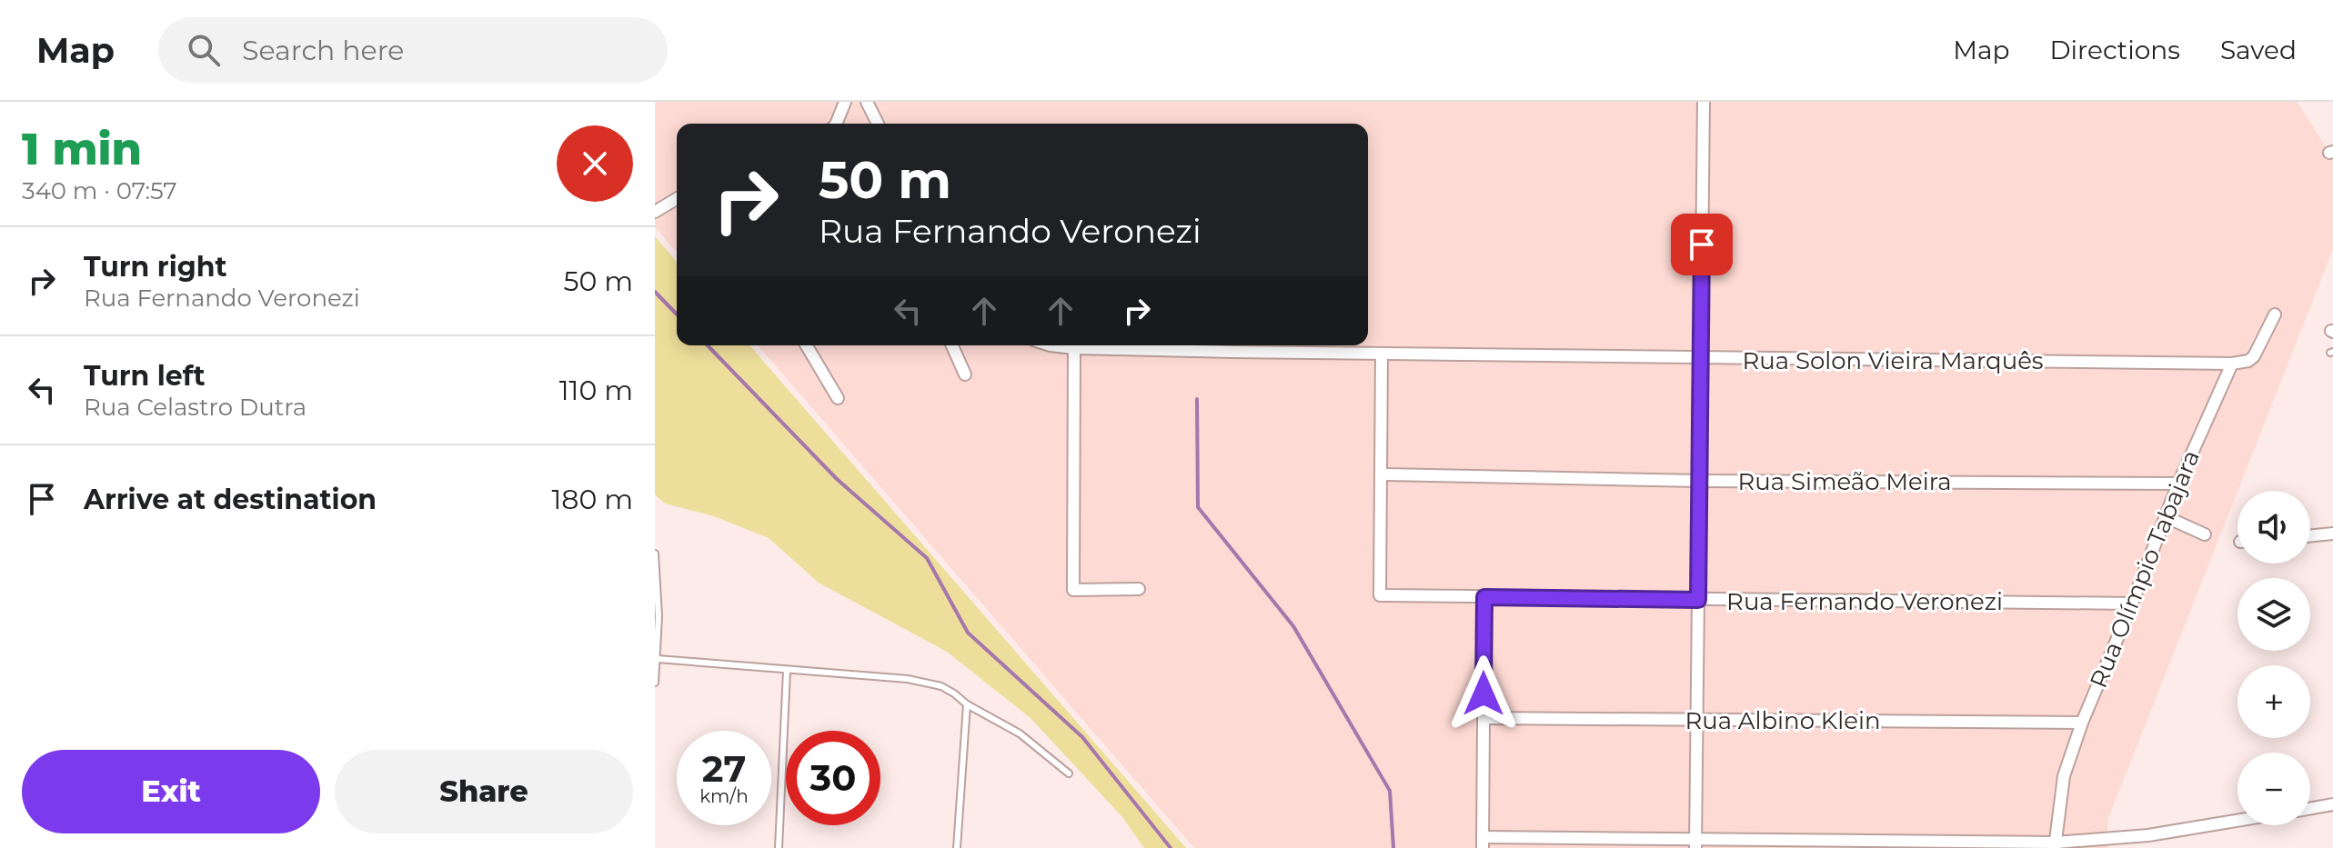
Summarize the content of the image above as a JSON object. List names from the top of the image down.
{
  "streets": {
    "street": [
      "Rua Solon Vieira Marquês",
      "Rua Simeão Meira",
      "Rua Olímpio Tabajara",
      "Rua Fernando Veronezi",
      "Rua Albino Klein"
    ]
  },
  "crossings": [
    ["Rua Solon Vieira Marquês", "Rua Olímpio Tabajara"],
    ["Rua Simeão Meira", "Rua Olímpio Tabajara"],
    ["Rua Simeão Meira", "Rua Fernando Veronezi"],
    ["Rua Olímpio Tabajara", "Rua Fernando Veronezi"],
    ["Rua Olímpio Tabajara", "Rua Albino Klein"]
  ],
  "page": {
    "header": "Map",
    "search": "Search here",
    "nav": ["Map", "Directions", "Saved"],
    "heading": ["1 min", "340 m · 07:57"],
    "turn": ["50 m", "Rua Fernando Veronezi"],
    "list": [
      {
        "name": "Turn right",
        "note": "Rua Fernando Veronezi",
        "value": "50 m"
      },
      {
        "name": "Turn left",
        "note": "Rua Celastro Dutra",
        "value": "110 m"
      },
      {
        "name": "Arrive at destination",
        "value": "180 m"
      }
    ],
    "map_buttons": ["+", "−"],
    "speed": "27 km/h",
    "limit": "30",
    "buttons": ["Exit", "Share"]
  }
}
